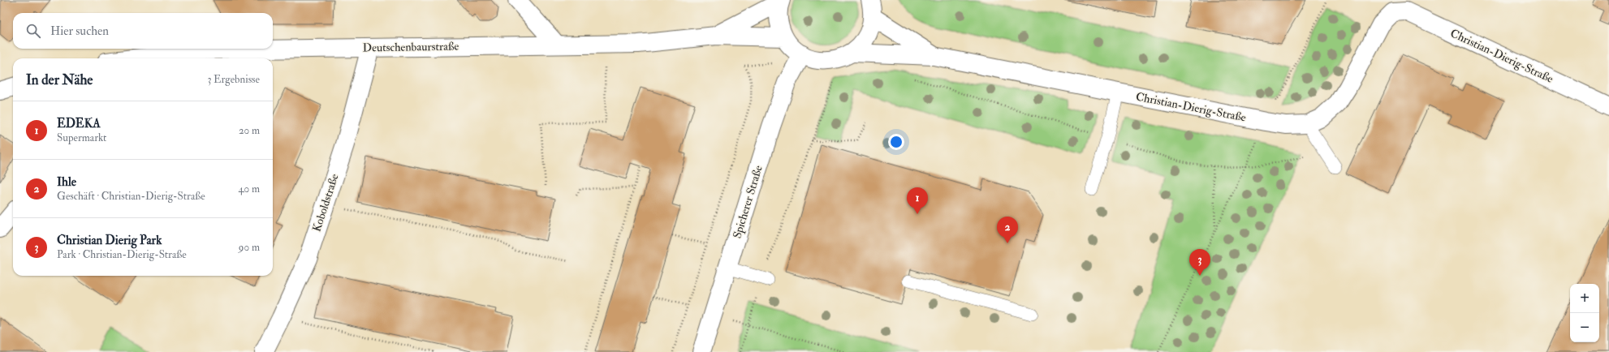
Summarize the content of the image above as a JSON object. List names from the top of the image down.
{
  "streets": {
    "street": [
      "Deutschenbaurstraße",
      "Christian-Dierig-Straße",
      "Spicherer Straße",
      "Koboldstraße"
    ]
  },
  "crossings": [
    ["Deutschenbaurstraße", "Christian-Dierig-Straße"],
    ["Deutschenbaurstraße", "Spicherer Straße"],
    ["Deutschenbaurstraße", "Koboldstraße"]
  ],
  "page": {
    "search": "Hier suchen",
    "heading": ["In der Nähe", "3 Ergebnisse"],
    "list": [
      {
        "mark": "1",
        "name": "EDEKA",
        "note": "Supermarkt",
        "value": "20 m"
      },
      {
        "mark": "2",
        "name": "Ihle",
        "note": "Geschäft · Christian-Dierig-Straße",
        "value": "40 m"
      },
      {
        "mark": "3",
        "name": "Christian Dierig Park",
        "note": "Park · Christian-Dierig-Straße",
        "value": "90 m"
      }
    ],
    "pins": ["1", "2", "3"],
    "map_buttons": ["+", "−"]
  }
}
